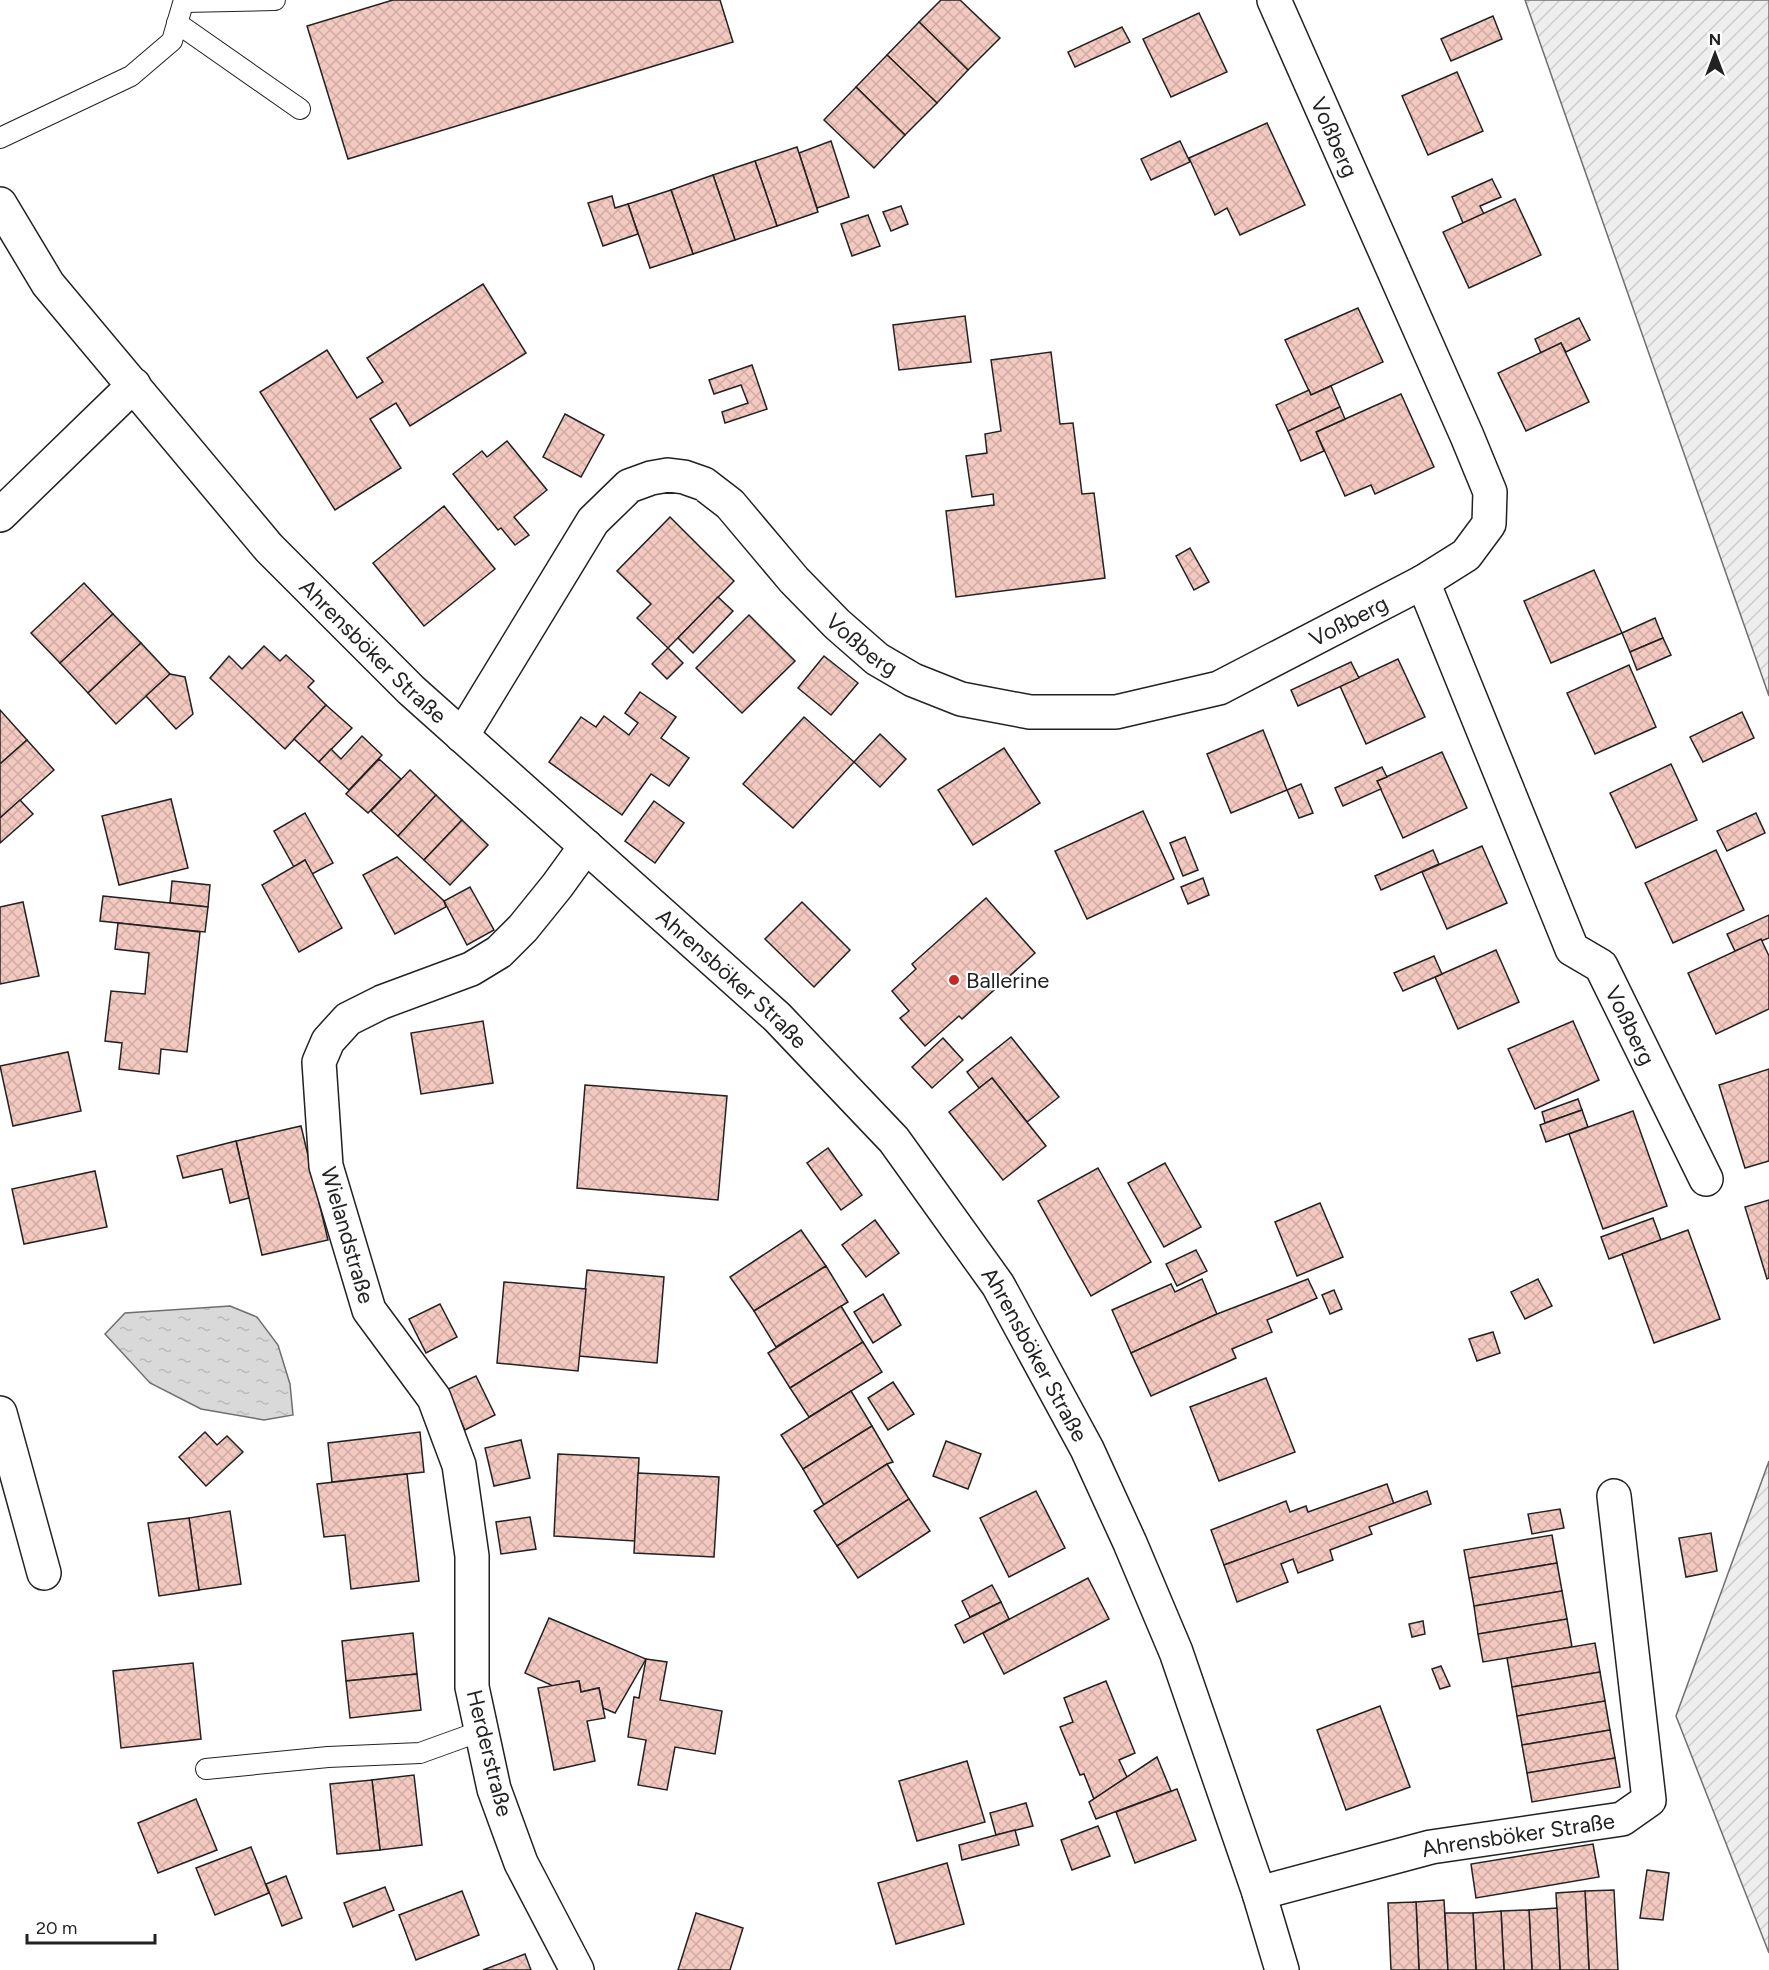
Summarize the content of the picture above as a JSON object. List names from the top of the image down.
{
  "streets": {
    "street": [
      "Voßberg",
      "Ahrensböker Straße",
      "Wielandstraße",
      "Herderstraße"
    ]
  },
  "crossings": [
    ["Voßberg", "Ahrensböker Straße"],
    ["Ahrensböker Straße", "Wielandstraße"],
    ["Wielandstraße", "Herderstraße"]
  ],
  "places": ["Ballerine"],
  "scale_bar": "20 m",
  "north": "top"
}
